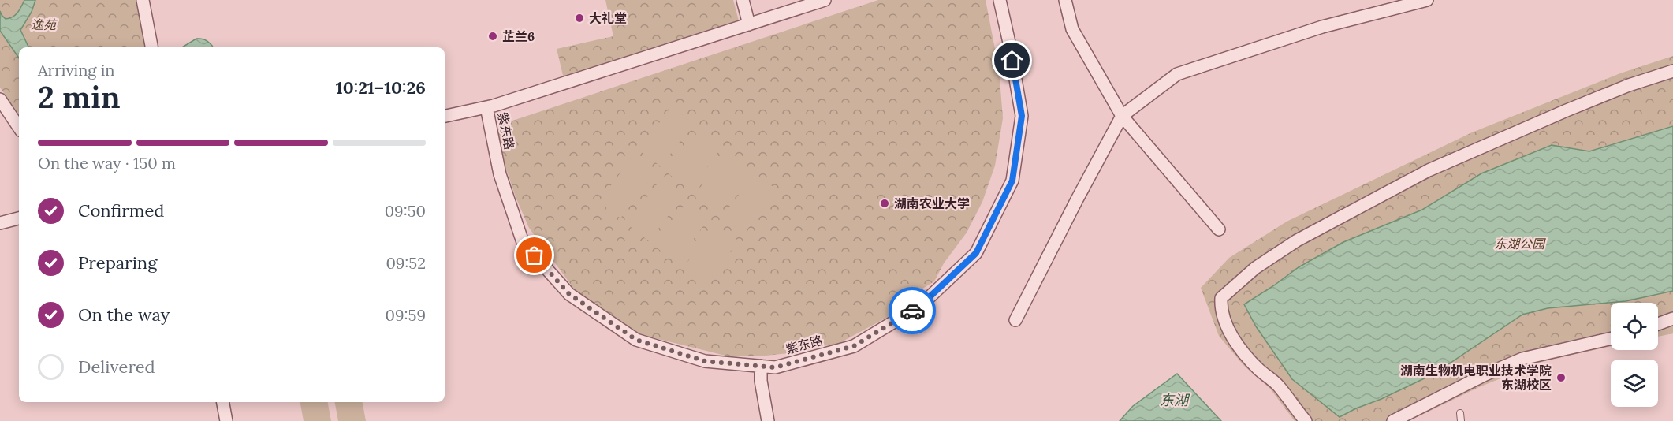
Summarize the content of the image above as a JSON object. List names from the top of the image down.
{
  "streets": {
    "street": ["紫东路"]
  },
  "water": ["东湖"],
  "parks": ["逸苑", "东湖公园"],
  "places": [
    "大礼堂",
    "芷兰6",
    "湖南农业大学",
    "湖南生物机电职业技术学院 东湖校区"
  ],
  "page": {
    "heading": ["2 min", "Arriving in", "10:21–10:26"],
    "bar": "On the way · 150 m",
    "list": [
      ["Confirmed", "09:50"],
      ["Preparing", "09:52"],
      ["On the way", "09:59"],
      "Delivered"
    ]
  }
}
